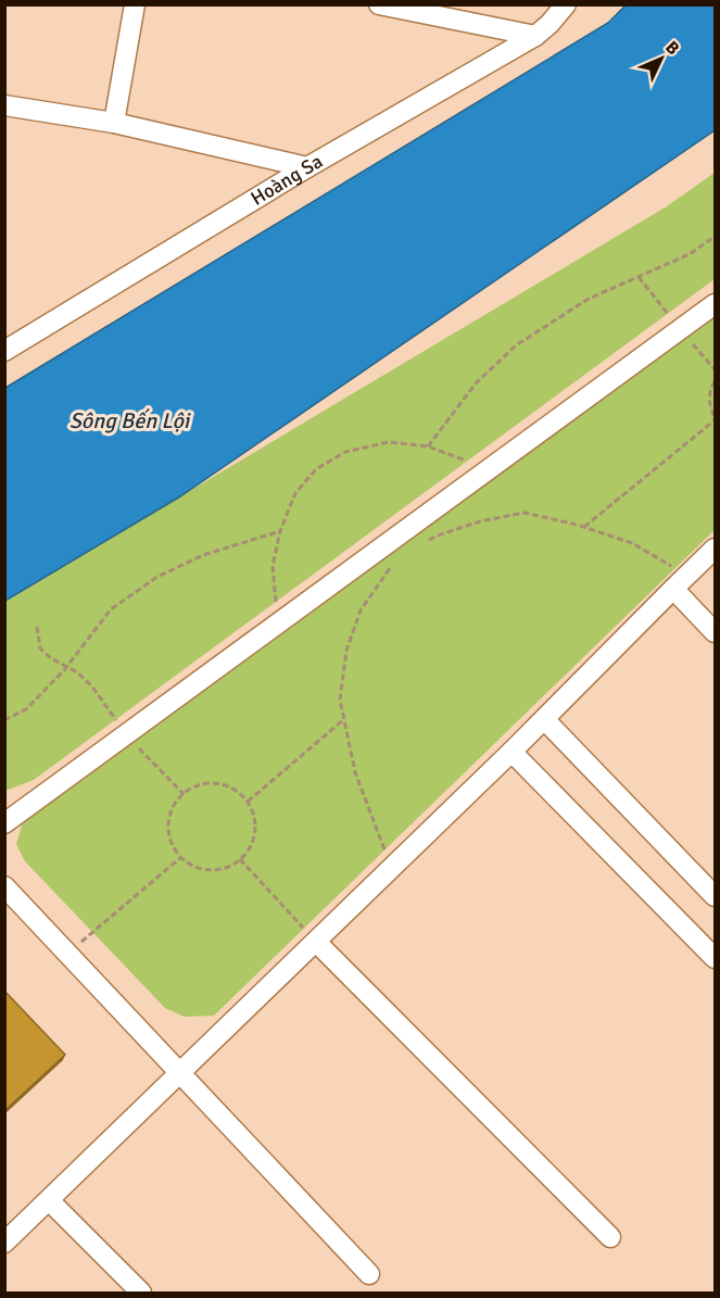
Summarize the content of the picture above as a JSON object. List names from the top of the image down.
{
  "streets": {
    "street": ["Hoàng Sa"]
  },
  "water": ["Sông Bến Lội"],
  "north": "top right"
}
